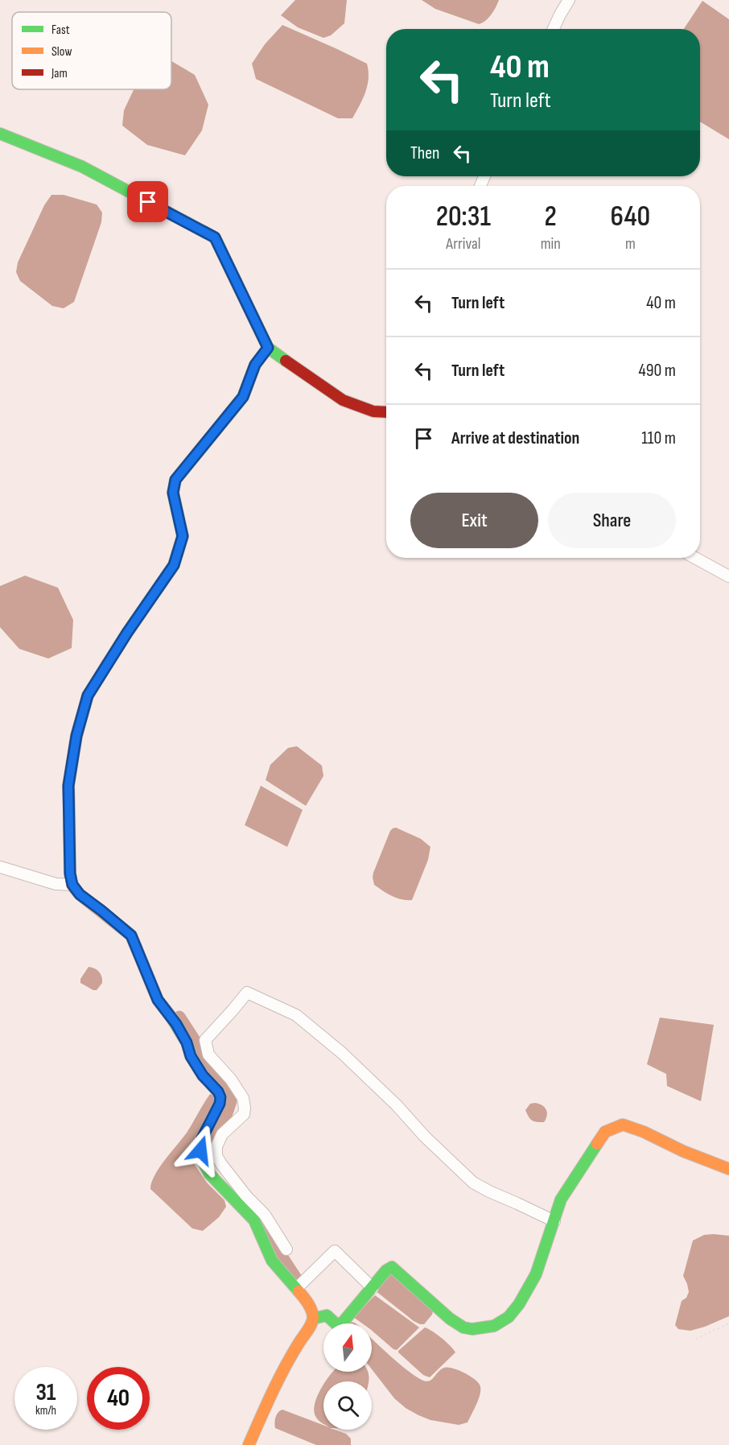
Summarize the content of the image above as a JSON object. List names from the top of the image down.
{
  "legend": ["Fast", "Slow", "Jam"],
  "north": "top",
  "page": {
    "turn": ["40 m", "Turn left"],
    "then": "Then",
    "eta": [
      "20:31",
      "Arrival",
      "2",
      "min",
      "640",
      "m"
    ],
    "list": [
      {
        "name": "Turn left",
        "value": "40 m"
      },
      {
        "name": "Turn left",
        "value": "490 m"
      },
      {
        "name": "Arrive at destination",
        "value": "110 m"
      }
    ],
    "buttons": ["Exit", "Share"],
    "speed": "31 km/h",
    "limit": "40"
  }
}
